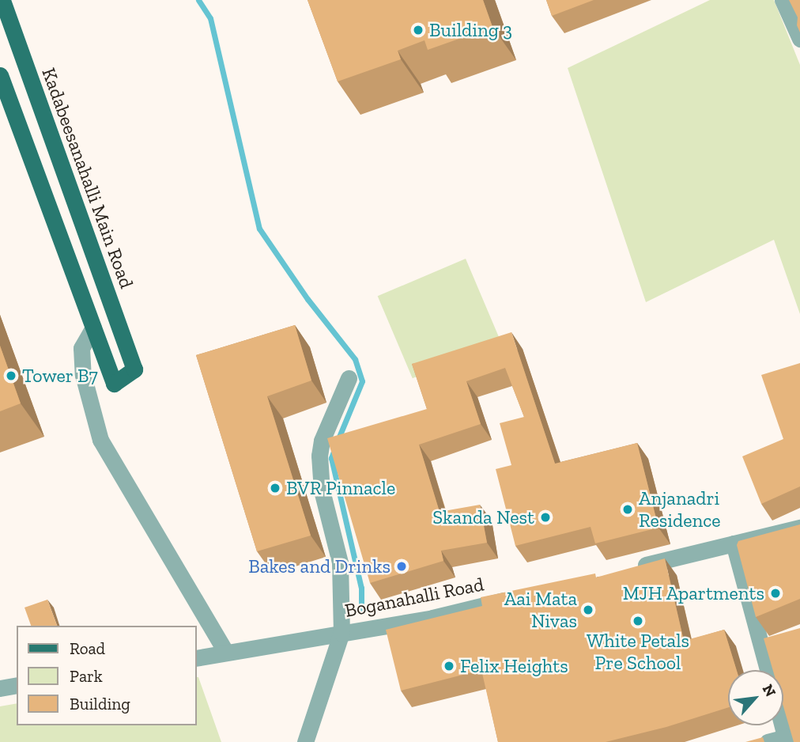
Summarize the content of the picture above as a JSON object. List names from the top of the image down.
{
  "streets": {
    "main road": ["Kadabeesanahalli Main Road"],
    "street": ["Boganahalli Road"]
  },
  "places": [
    "Building 3",
    "Tower B7",
    "BVR Pinnacle",
    "Anjanadri Residence",
    "Skanda Nest",
    "Bakes and Drinks",
    "MJH Apartments",
    "Aai Mata Nivas",
    "White Petals Pre School",
    "Felix Heights"
  ],
  "legend": ["Road", "Park", "Building"],
  "north": "top right"
}
